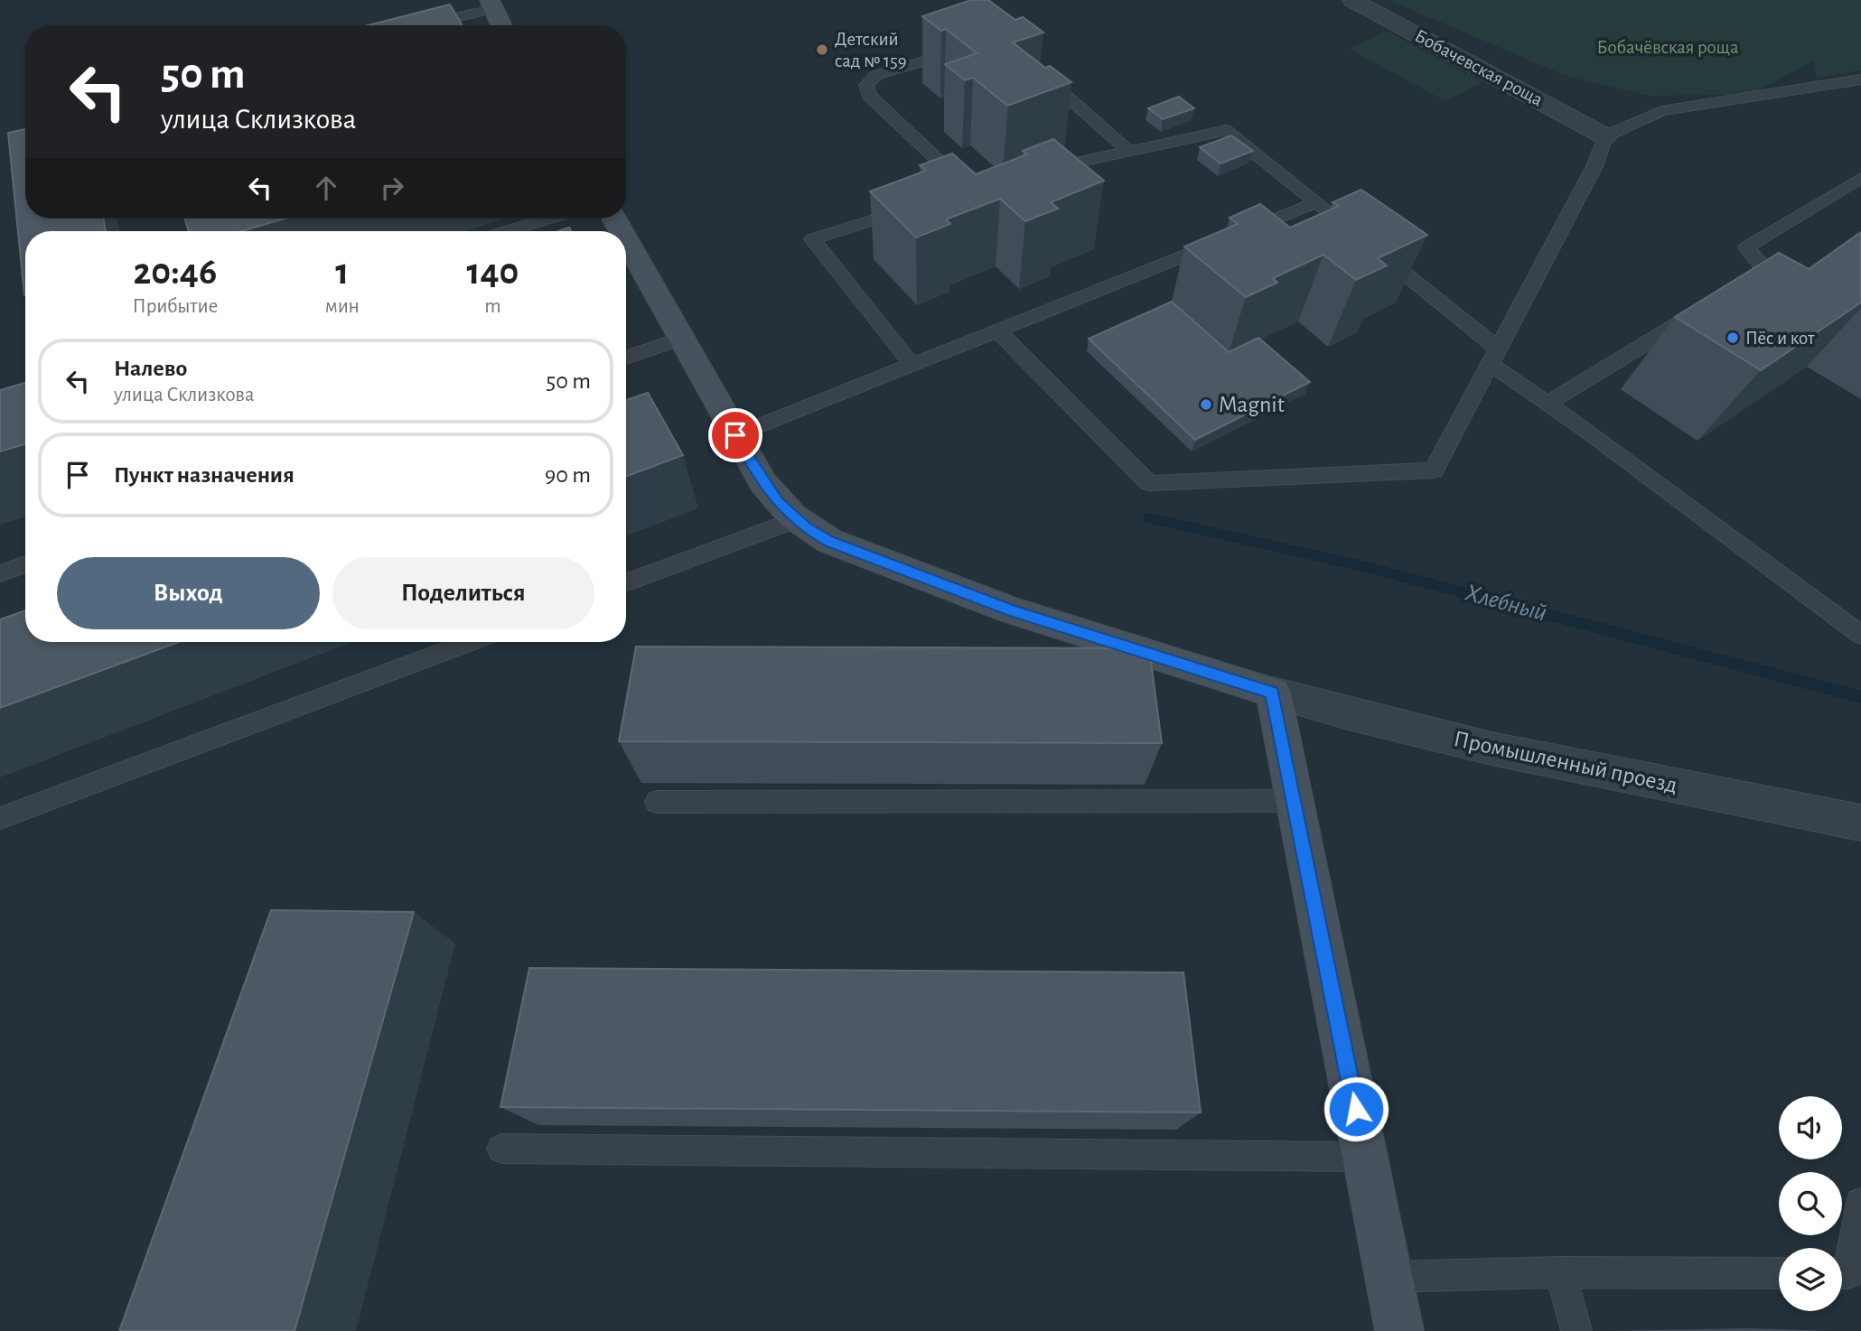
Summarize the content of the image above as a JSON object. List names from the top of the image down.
{
  "streets": {
    "street": ["Бобачевская роща", "Промышленный проезд"]
  },
  "water": ["Хлебный"],
  "parks": ["Бобачёвская роща"],
  "places": ["Детский сад № 159", "Пёс и кот", "Magnit"],
  "page": {
    "turn": ["50 m", "улица Склизкова"],
    "eta": [
      "20:46",
      "Прибытие",
      "1",
      "мин",
      "140",
      "m"
    ],
    "list": [
      {
        "name": "Налево",
        "note": "улица Склизкова",
        "value": "50 m"
      },
      {
        "name": "Пункт назначения",
        "value": "90 m"
      }
    ],
    "buttons": ["Выход", "Поделиться"]
  }
}
